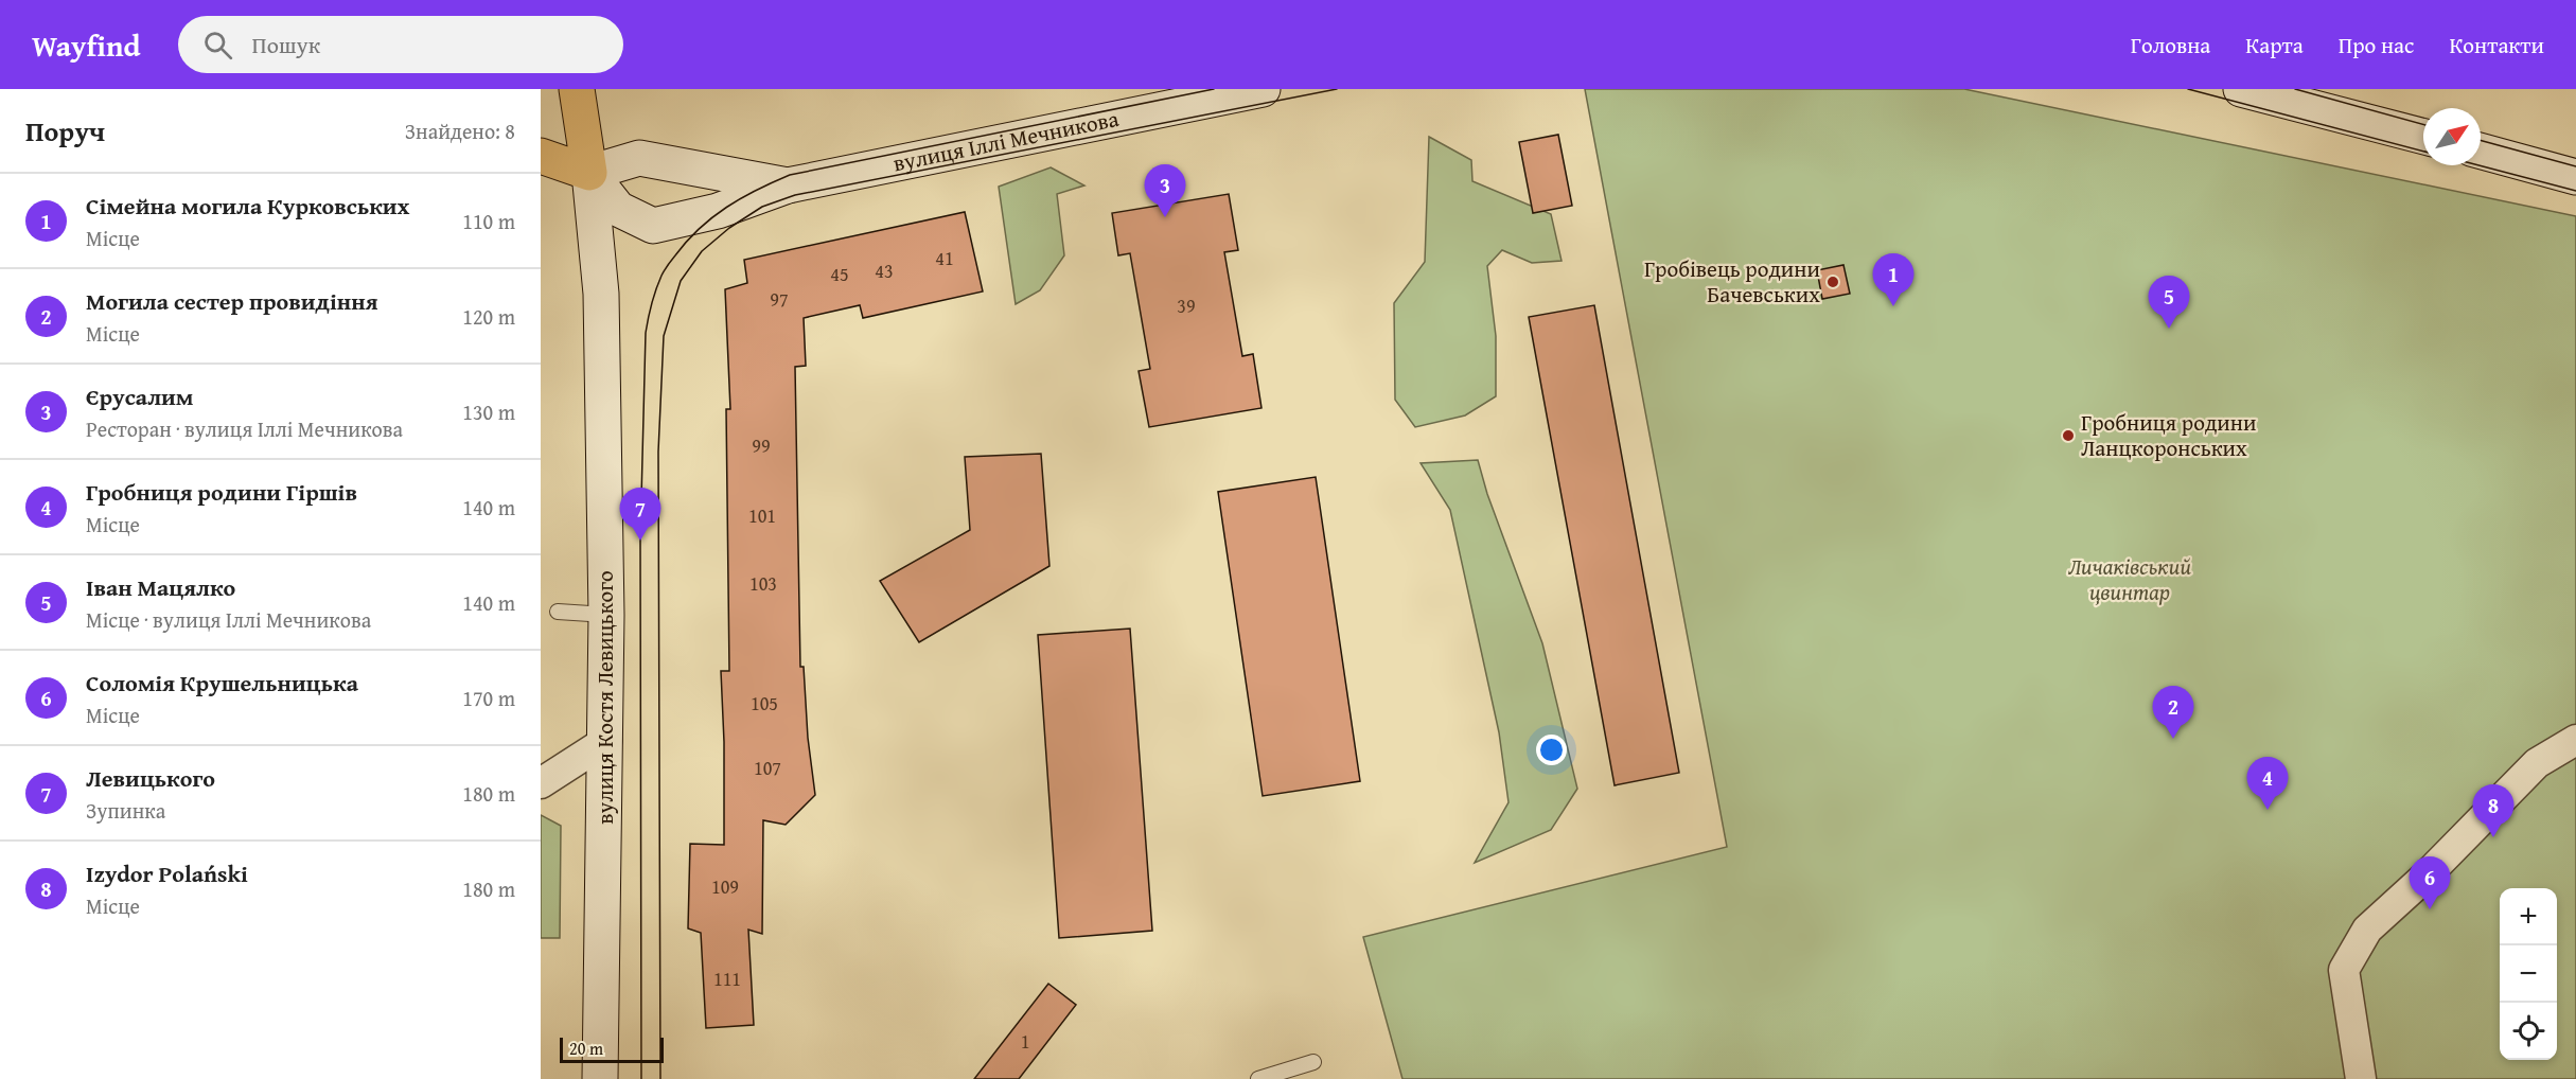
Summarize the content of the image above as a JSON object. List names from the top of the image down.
{
  "streets": {
    "main road": ["вулиця Іллі Мечникова", "вулиця Костя Левицького"]
  },
  "crossings": [
    ["вулиця Іллі Мечникова", "вулиця Костя Левицького"]
  ],
  "parks": ["Личаківський цвинтар"],
  "places": ["Гробівець родини Бачевських", "Гробниця родини Ланцкоронських"],
  "house_numbers": [
    "41",
    "43",
    "45",
    "97",
    "39",
    "99",
    "101",
    "103",
    "105",
    "107",
    "109",
    "111",
    "1"
  ],
  "scale_bar": "20 m",
  "north": "top right",
  "page": {
    "header": "Wayfind",
    "search": "Пошук",
    "nav": [
      "Головна",
      "Карта",
      "Про нас",
      "Контакти"
    ],
    "heading": ["Поруч", "Знайдено: 8"],
    "pins": [
      "3",
      "1",
      "5",
      "7",
      "2",
      "4",
      "8",
      "6"
    ],
    "list": [
      {
        "mark": "1",
        "name": "Сімейна могила Курковських",
        "note": "Місце",
        "value": "110 m"
      },
      {
        "mark": "2",
        "name": "Могила сестер провидіння",
        "note": "Місце",
        "value": "120 m"
      },
      {
        "mark": "3",
        "name": "Єрусалим",
        "note": "Ресторан · вулиця Іллі Мечникова",
        "value": "130 m"
      },
      {
        "mark": "4",
        "name": "Гробниця родини Гіршів",
        "note": "Місце",
        "value": "140 m"
      },
      {
        "mark": "5",
        "name": "Іван Мацялко",
        "note": "Місце · вулиця Іллі Мечникова",
        "value": "140 m"
      },
      {
        "mark": "6",
        "name": "Соломія Крушельницька",
        "note": "Місце",
        "value": "170 m"
      },
      {
        "mark": "7",
        "name": "Левицького",
        "note": "Зупинка",
        "value": "180 m"
      },
      {
        "mark": "8",
        "name": "Izydor Polański",
        "note": "Місце",
        "value": "180 m"
      }
    ],
    "map_buttons": ["+", "−"],
    "scale": "20 m"
  }
}
